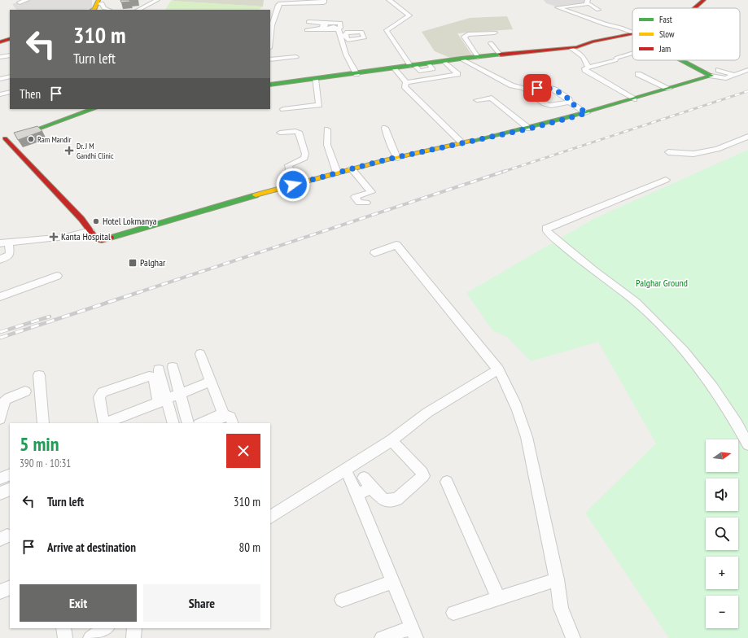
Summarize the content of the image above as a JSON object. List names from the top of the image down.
{
  "parks": ["Palghar Ground"],
  "places": {
    "other": ["Ram Mandir", "Hotel Lokmanya"],
    "health": ["Dr. J M Gandhi Clinic", "Kanta Hospital"],
    "transit": ["Palghar"]
  },
  "legend": ["Fast", "Slow", "Jam"],
  "north": "right",
  "page": {
    "turn": ["310 m", "Turn left"],
    "then": "Then",
    "heading": ["5 min", "390 m · 10:31"],
    "map_buttons": ["+", "−"],
    "list": [
      {
        "name": "Turn left",
        "value": "310 m"
      },
      {
        "name": "Arrive at destination",
        "value": "80 m"
      }
    ],
    "buttons": ["Exit", "Share"]
  }
}
